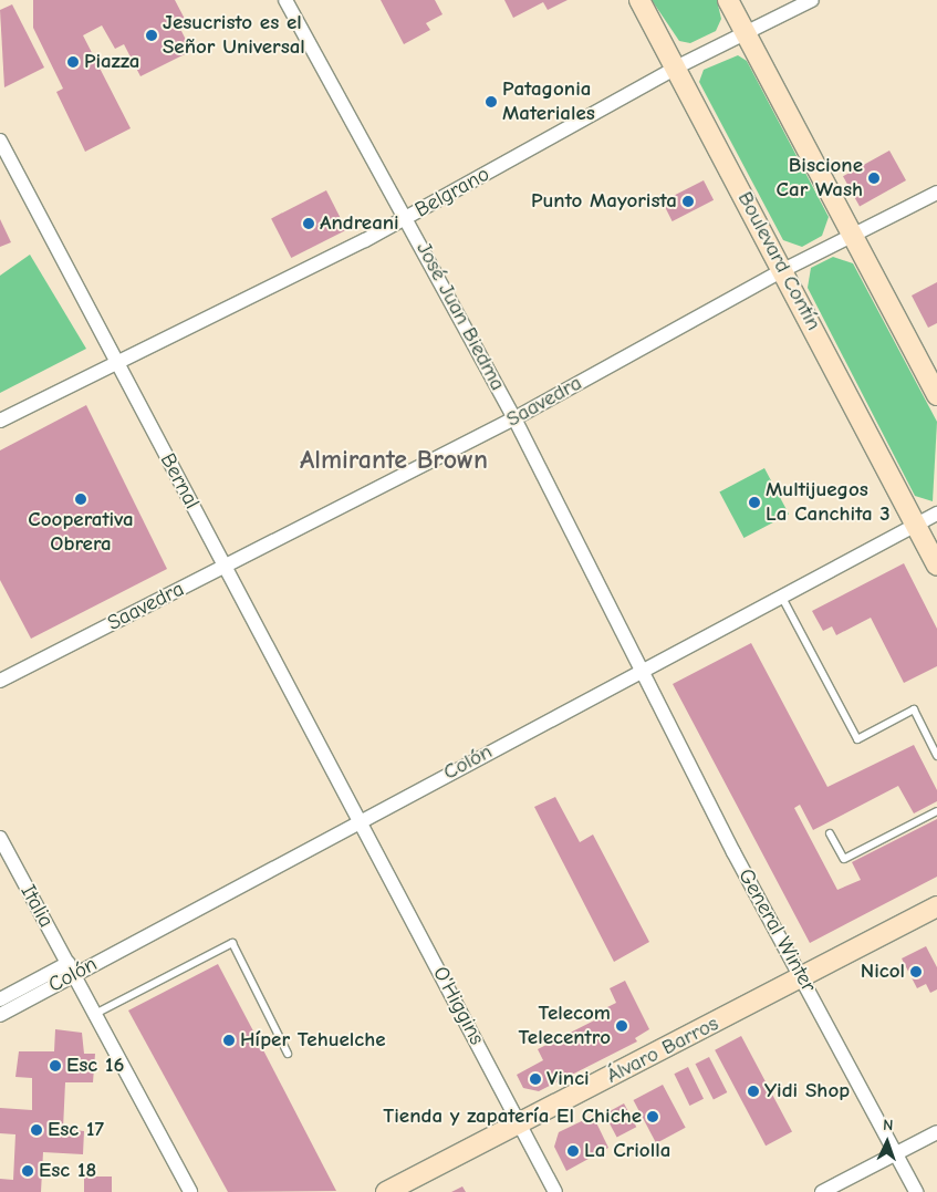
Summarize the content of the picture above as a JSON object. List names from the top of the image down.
{
  "streets": {
    "main road": ["Boulevard Contín", "Álvaro Barros"],
    "street": [
      "Belgrano",
      "José Juan Biedma",
      "Saavedra",
      "Bernal",
      "Colón",
      "Italia",
      "General Winter",
      "O'Higgins"
    ]
  },
  "crossings": [
    ["Belgrano", "Boulevard Contín"],
    ["Belgrano", "José Juan Biedma"],
    ["Belgrano", "Bernal"],
    ["Boulevard Contín", "Saavedra"],
    ["Boulevard Contín", "Colón"],
    ["José Juan Biedma", "Saavedra"],
    ["José Juan Biedma", "Colón"],
    ["José Juan Biedma", "General Winter"],
    ["Saavedra", "Bernal"],
    ["Bernal", "Colón"],
    ["Bernal", "O'Higgins"],
    ["Colón", "Italia"],
    ["Colón", "General Winter"],
    ["Colón", "O'Higgins"],
    ["General Winter", "Álvaro Barros"],
    ["O'Higgins", "Álvaro Barros"]
  ],
  "districts": ["Almirante Brown"],
  "places": [
    "Jesucristo es el Señor Universal",
    "Piazza",
    "Patagonia Materiales",
    "Biscione Car Wash",
    "Punto Mayorista",
    "Andreani",
    "Cooperativa Obrera",
    "Multijuegos La Canchita 3",
    "Nicol",
    "Telecom Telecentro",
    "Híper Tehuelche",
    "Esc 16",
    "Vinci",
    "Yidi Shop",
    "Tienda y zapatería El Chiche",
    "Esc 17",
    "La Criolla",
    "Esc 18"
  ],
  "north": "top"
}
